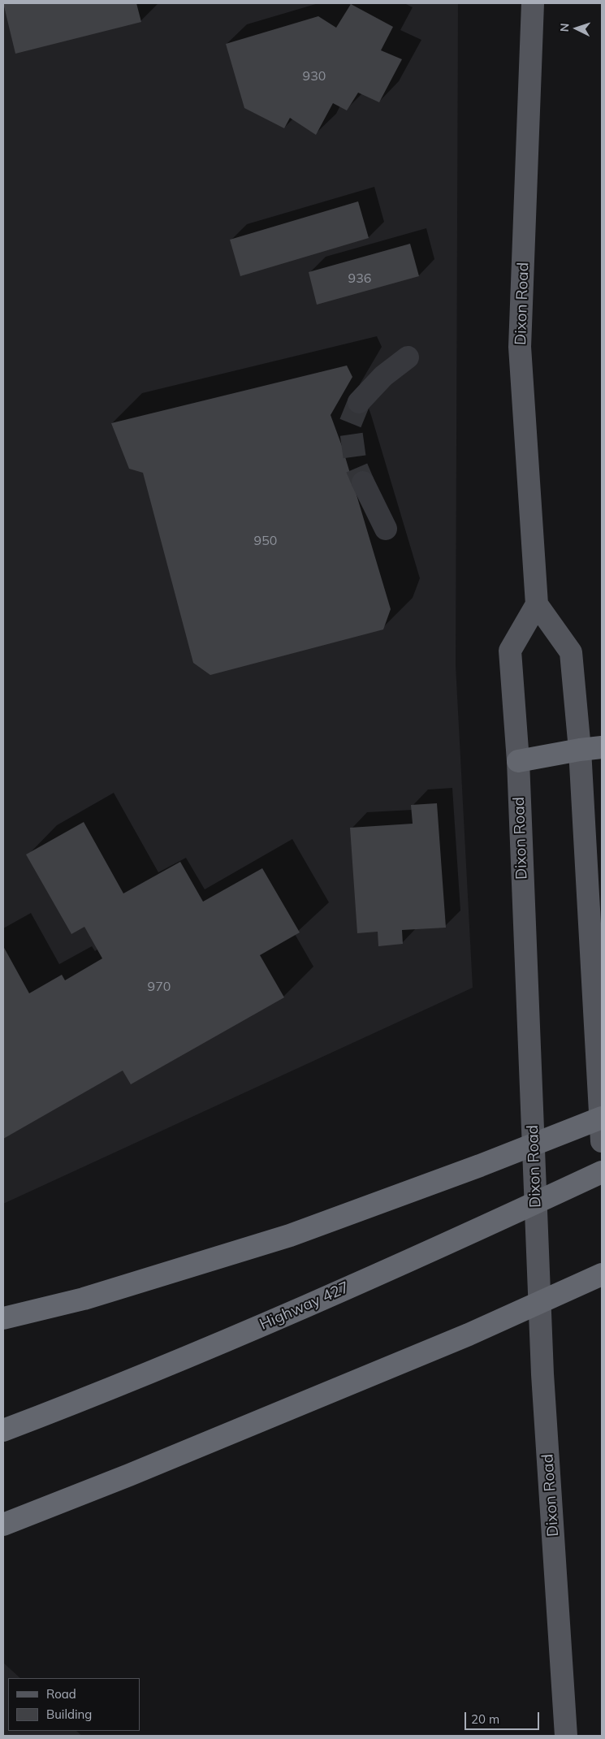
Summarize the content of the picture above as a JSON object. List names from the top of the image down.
{
  "streets": {
    "highway": ["Highway 427"],
    "main road": ["Dixon Road"]
  },
  "house_numbers": [
    "930",
    "936",
    "950",
    "970"
  ],
  "legend": ["Road", "Building"],
  "scale_bar": "20 m",
  "north": "left"
}
